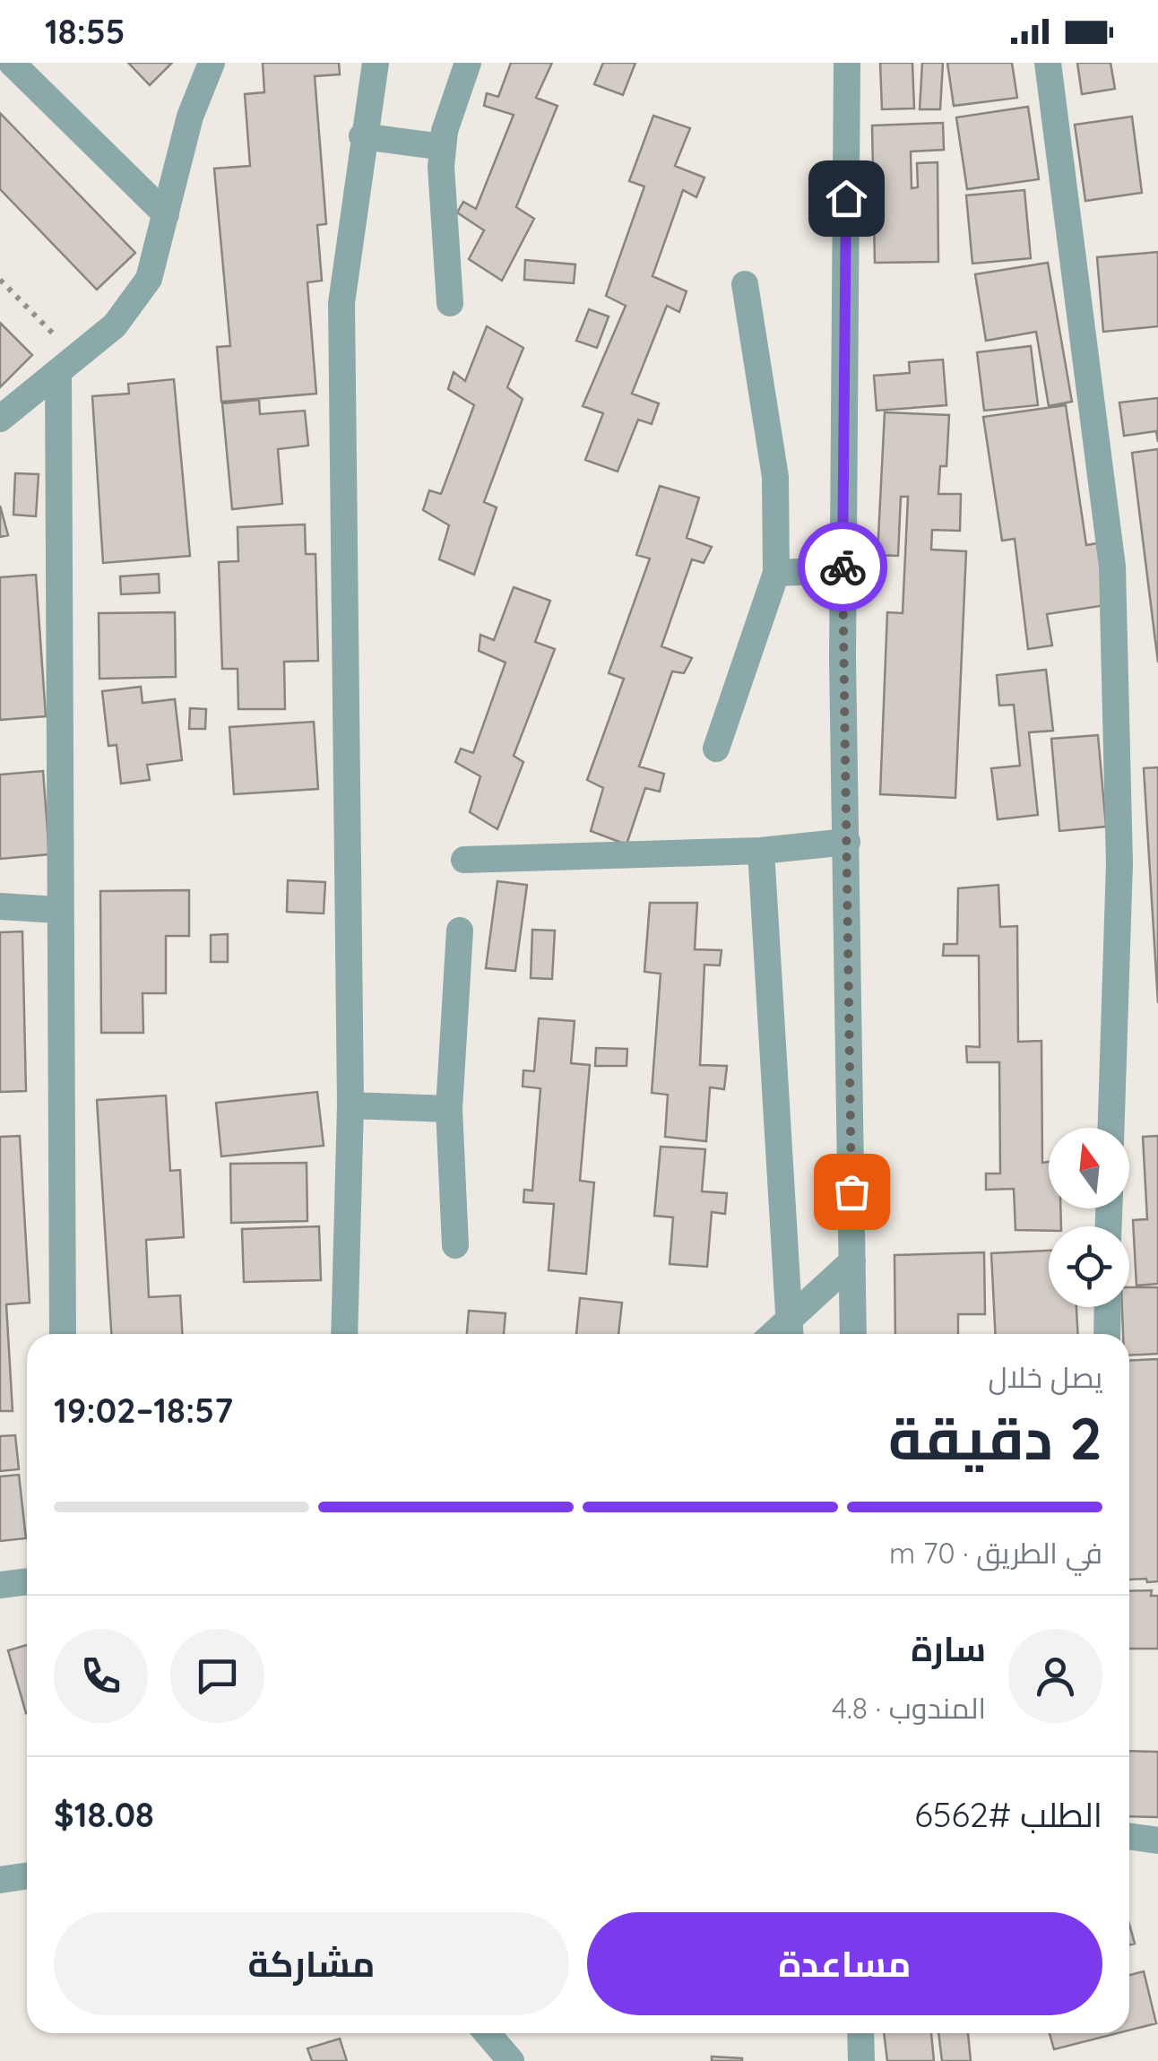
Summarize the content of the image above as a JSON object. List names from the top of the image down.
{
  "north": "top",
  "page": {
    "status": "18:55",
    "heading": ["2 دقيقة", "يصل خلال", "18:57–19:02"],
    "panel": [
      "سارة",
      "المندوب · 4.8",
      "الطلب #6562",
      "$18.08"
    ],
    "bar": "في الطريق · 70 m",
    "buttons": ["مساعدة", "مشاركة"]
  }
}
